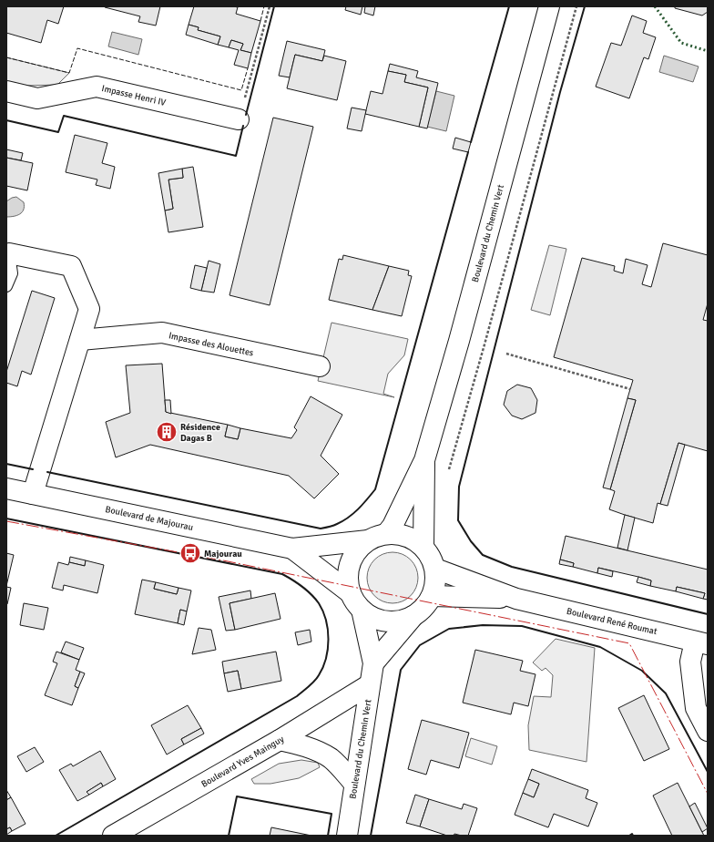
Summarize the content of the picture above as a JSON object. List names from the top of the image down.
{
  "streets": {
    "street": [
      "Impasse Henri IV",
      "Boulevard du Chemin Vert",
      "Impasse des Alouettes",
      "Boulevard de Majourau",
      "Boulevard René Roumat",
      "Boulevard Yves Mainguy"
    ]
  },
  "crossings": [
    ["Boulevard du Chemin Vert", "Boulevard de Majourau"],
    ["Boulevard du Chemin Vert", "Boulevard René Roumat"],
    ["Boulevard du Chemin Vert", "Boulevard Yves Mainguy"],
    ["Boulevard de Majourau", "Boulevard René Roumat"]
  ],
  "places": {
    "building": ["Résidence Dagas B"],
    "bus stop": ["Majourau"]
  }
}
